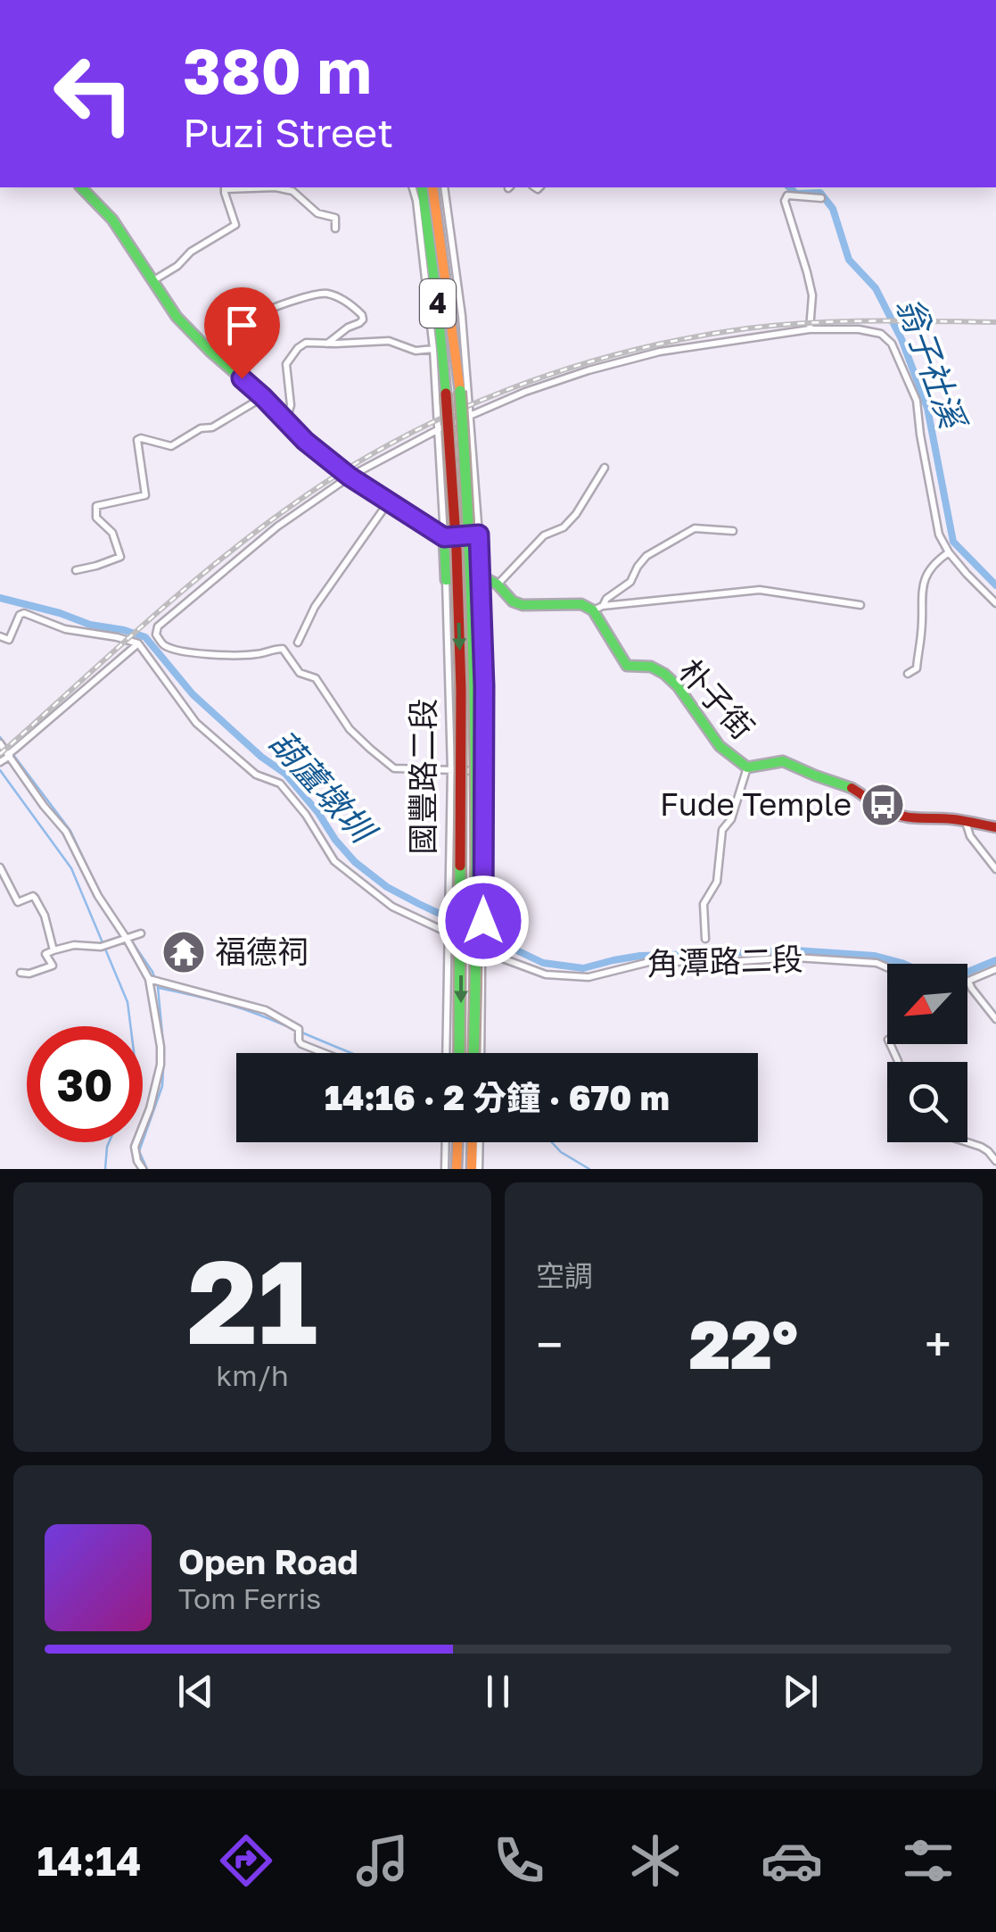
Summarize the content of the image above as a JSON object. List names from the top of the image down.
{
  "streets": {
    "main road": ["4", "朴子街", "國豐路二段"],
    "street": ["角潭路二段"]
  },
  "crossings": [
    ["國豐路二段", "角潭路二段"]
  ],
  "water": ["翁子社溪", "葫蘆墩圳"],
  "places": {
    "bus stop": ["Fude Temple"],
    "temple": ["福德祠"]
  },
  "north": "bottom left",
  "page": {
    "turn": ["380 m", "Puzi Street"],
    "limit": "30",
    "trip": "14:16 · 2 分鐘 · 670 m",
    "tile": [
      ["21", "km/h"],
      "空調"
    ],
    "heat": ["−", "22°", "+"],
    "song": ["Open Road", "Tom Ferris"],
    "tabs": "14:14"
  }
}
